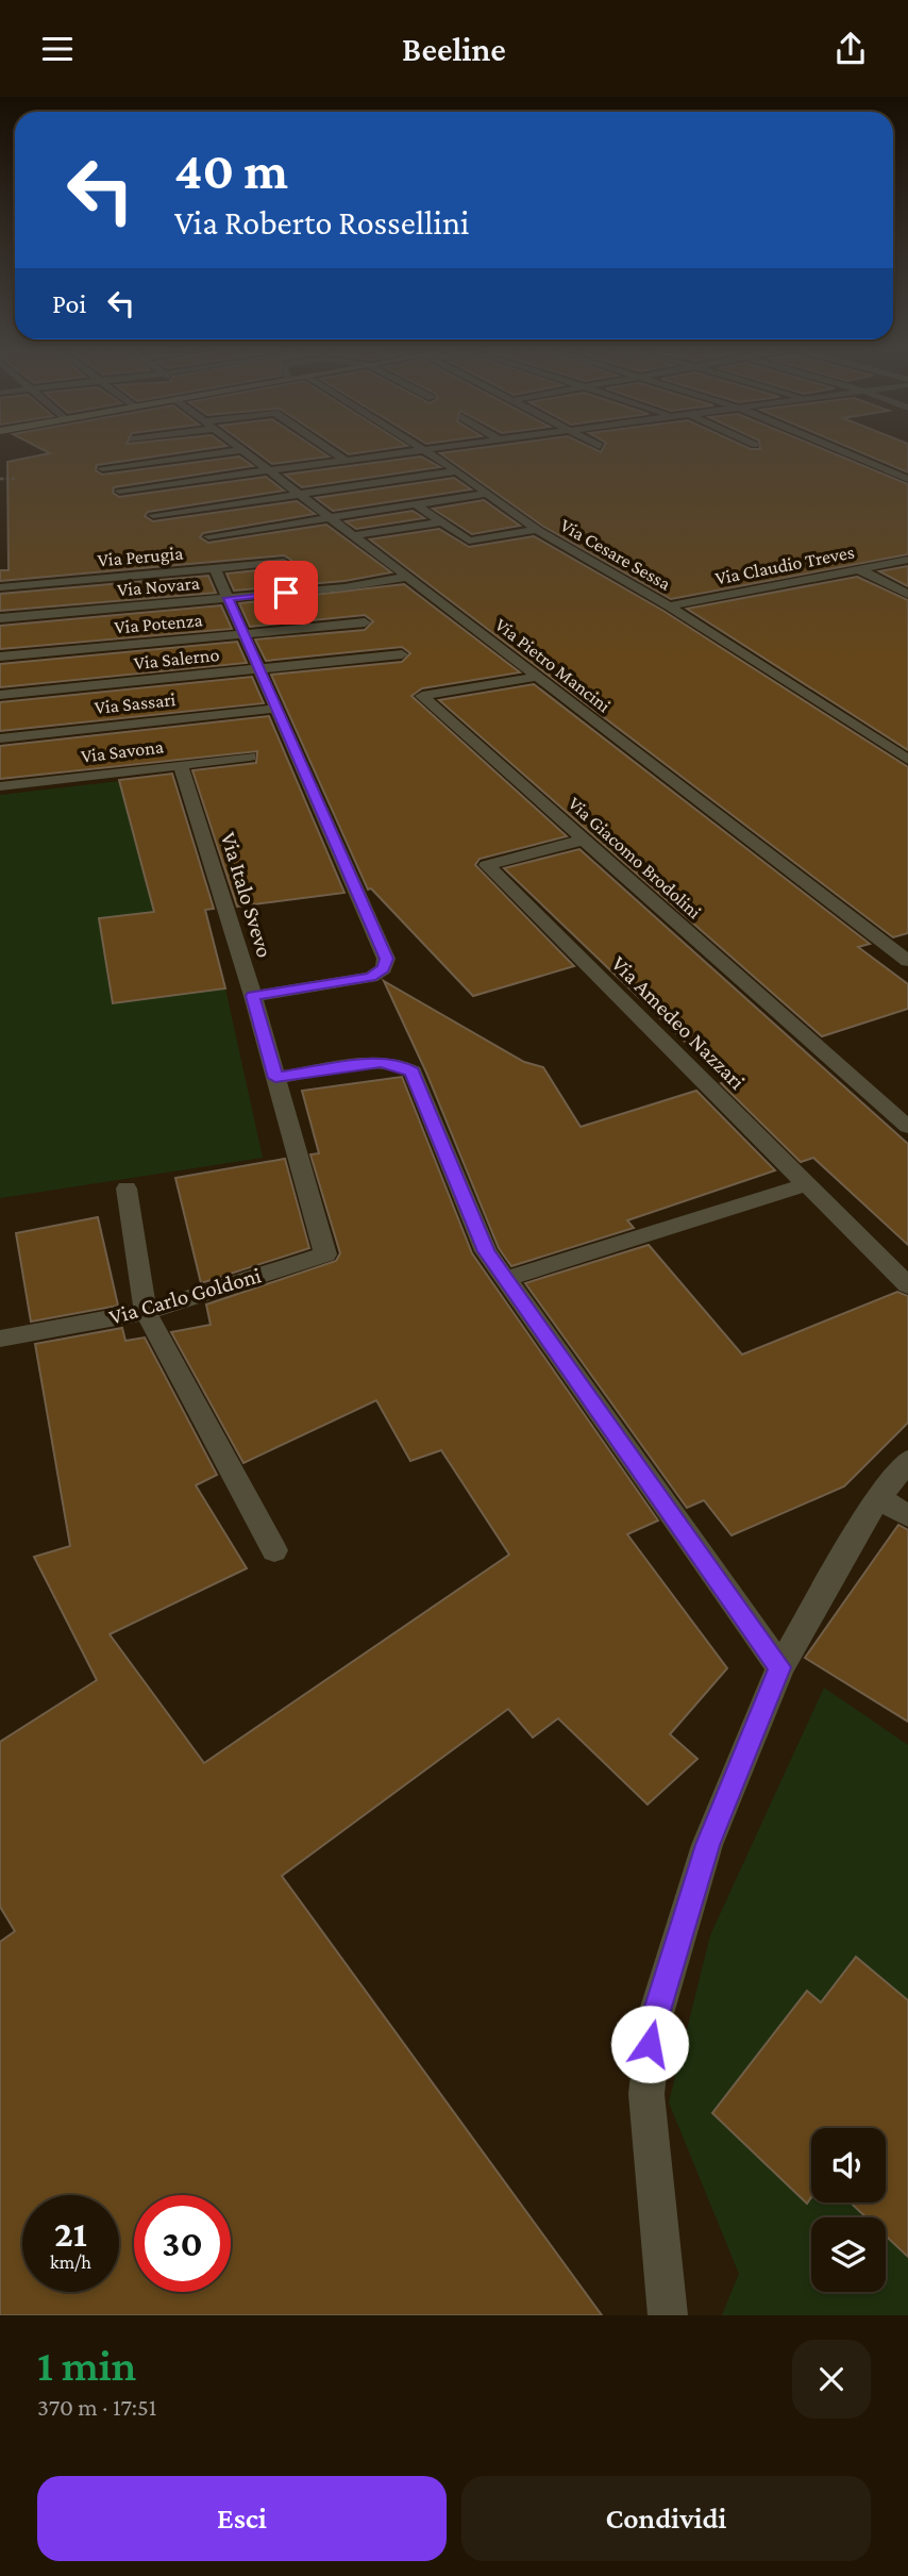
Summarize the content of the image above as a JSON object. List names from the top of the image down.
{
  "streets": {
    "street": [
      "Via Cesare Sessa",
      "Via Perugia",
      "Via Claudio Treves",
      "Via Novara",
      "Via Potenza",
      "Via Salerno",
      "Via Pietro Mancini",
      "Via Sassari",
      "Via Savona",
      "Via Giacomo Brodolini",
      "Via Italo Svevo",
      "Via Amedeo Nazzari",
      "Via Carlo Goldoni"
    ]
  },
  "crossings": [
    ["Via Cesare Sessa", "Via Claudio Treves"],
    ["Via Novara", "Via Pietro Mancini"],
    ["Via Pietro Mancini", "Via Giacomo Brodolini"],
    ["Via Savona", "Via Italo Svevo"],
    ["Via Giacomo Brodolini", "Via Amedeo Nazzari"],
    ["Via Italo Svevo", "Via Carlo Goldoni"]
  ],
  "page": {
    "header": "Beeline",
    "turn": ["40 m", "Via Roberto Rossellini"],
    "then": "Poi",
    "speed": "21 km/h",
    "limit": "30",
    "heading": ["1 min", "370 m · 17:51"],
    "buttons": ["Esci", "Condividi"]
  }
}
